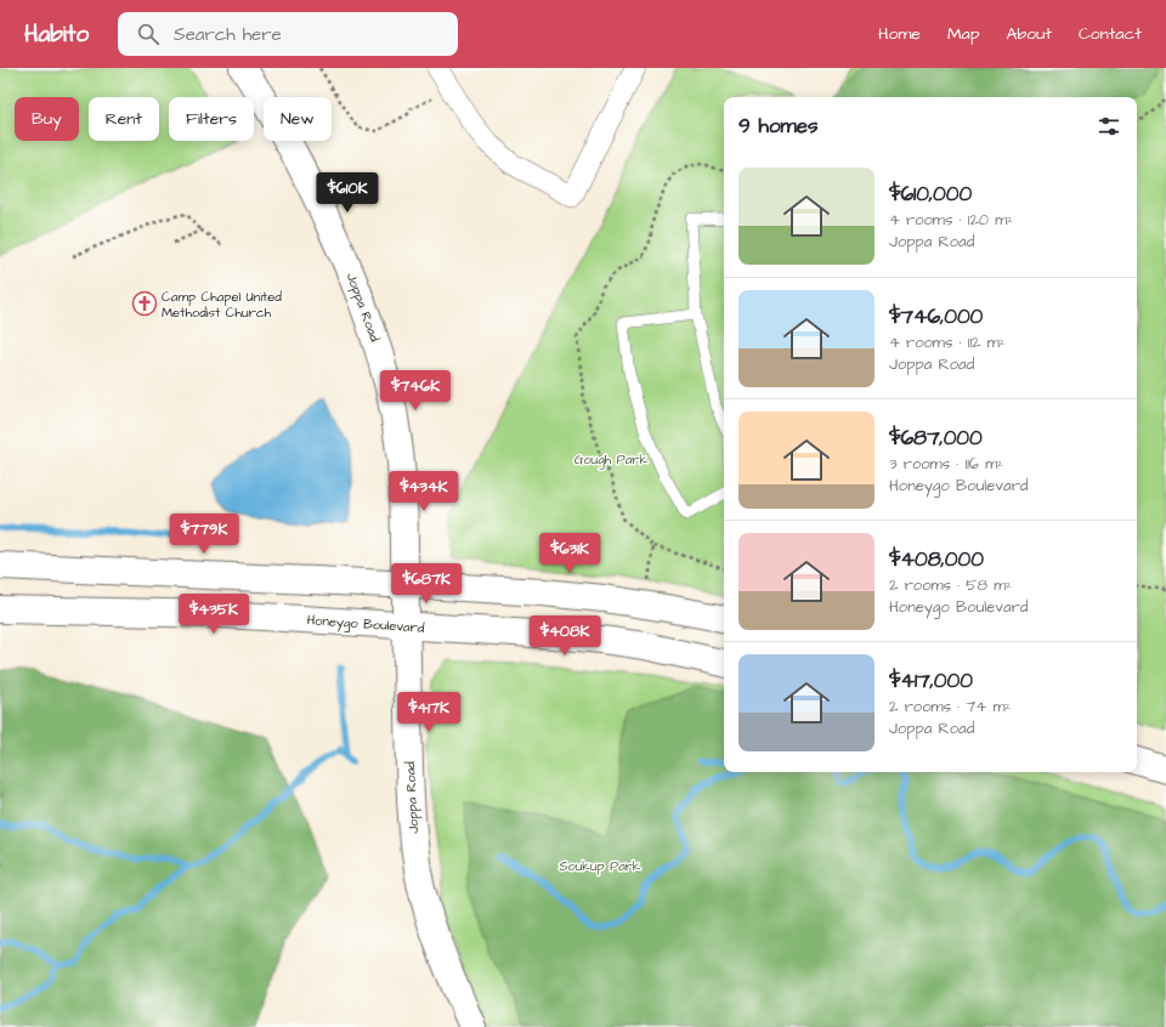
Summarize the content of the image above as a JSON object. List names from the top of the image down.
{
  "streets": {
    "main road": ["Joppa Road", "Honeygo Boulevard"]
  },
  "crossings": [
    ["Joppa Road", "Honeygo Boulevard"]
  ],
  "parks": ["Gough Park", "Soukup Park"],
  "places": {
    "church": ["Camp Chapel United Methodist Church"]
  },
  "page": {
    "header": "Habito",
    "search": "Search here",
    "nav": [
      "Home",
      "Map",
      "About",
      "Contact"
    ],
    "chip": [
      "Buy",
      "Rent",
      "Filters",
      "New"
    ],
    "heading": "9 homes",
    "list": [
      {
        "name": "$610,000",
        "note": "4 rooms · 120 m² · Joppa Road"
      },
      {
        "name": "$746,000",
        "note": "4 rooms · 112 m² · Joppa Road"
      },
      {
        "name": "$687,000",
        "note": "3 rooms · 116 m² · Honeygo Boulevard"
      },
      {
        "name": "$408,000",
        "note": "2 rooms · 58 m² · Honeygo Boulevard"
      },
      {
        "name": "$417,000",
        "note": "2 rooms · 74 m² · Joppa Road"
      }
    ],
    "price": [
      "$610K",
      "$746K",
      "$434K",
      "$779K",
      "$631K",
      "$687K",
      "$435K",
      "$408K",
      "$417K"
    ]
  }
}
